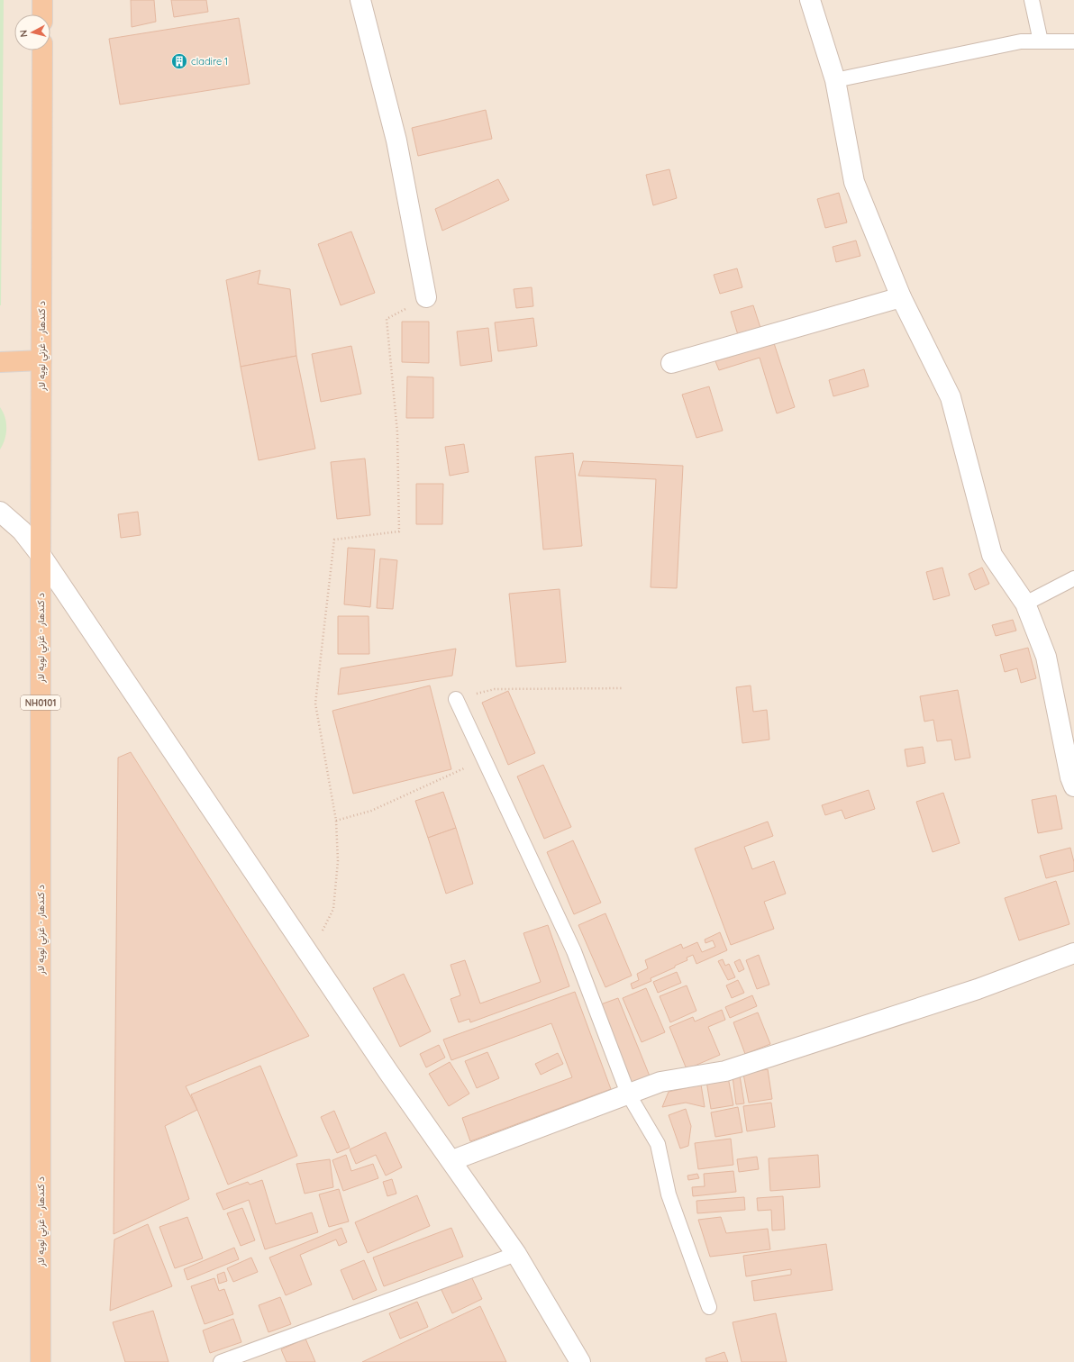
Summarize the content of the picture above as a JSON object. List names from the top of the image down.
{
  "streets": {
    "highway": ["د کندهار - غزني لويه لار", "NH0101"]
  },
  "places": {
    "building": ["cladire 1"]
  },
  "north": "left"
}
